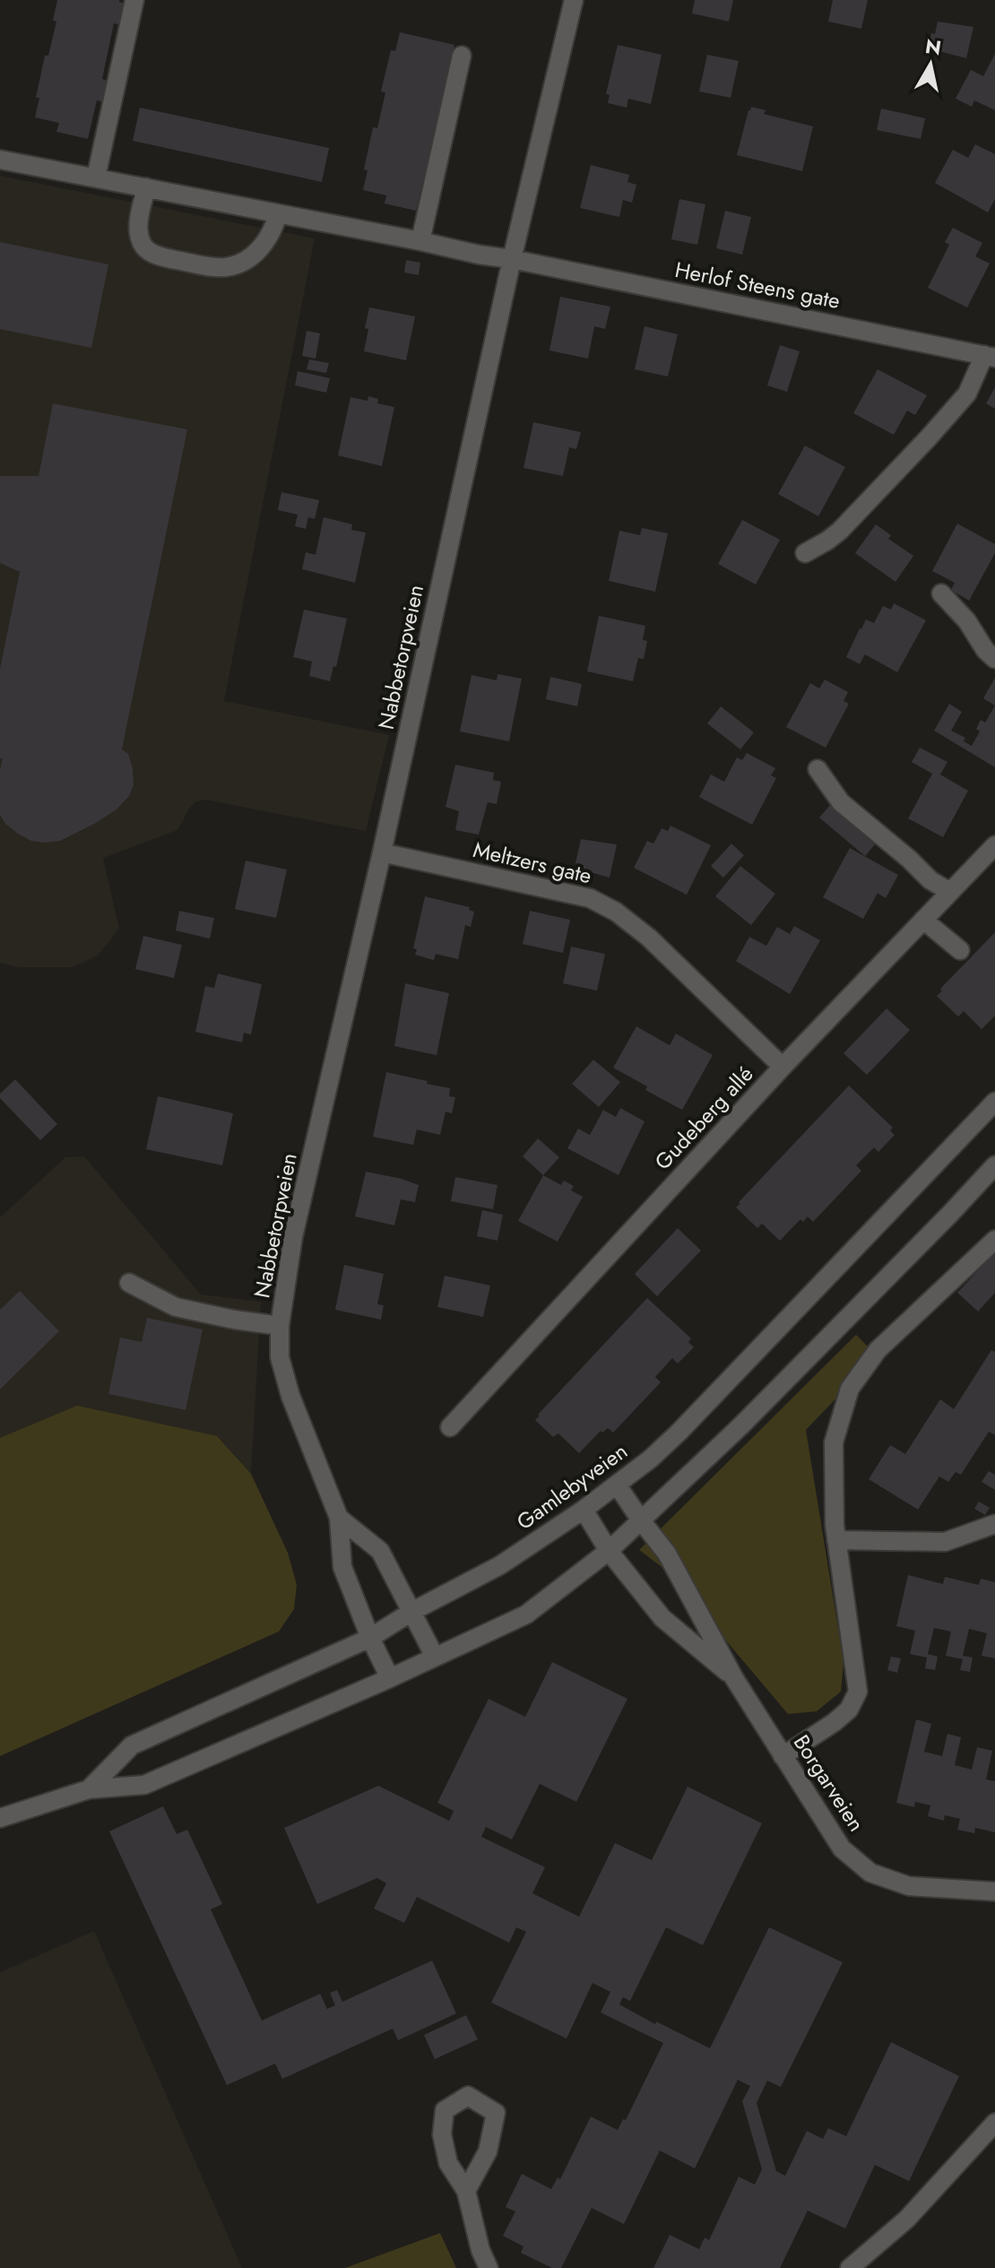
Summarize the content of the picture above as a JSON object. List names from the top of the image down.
{
  "streets": {
    "street": [
      "Herlof Steens gate",
      "Nabbetorpveien",
      "Meltzers gate",
      "Gudeberg allé",
      "Gamlebyveien",
      "Borgarveien"
    ]
  },
  "crossings": [
    ["Herlof Steens gate", "Nabbetorpveien"],
    ["Nabbetorpveien", "Meltzers gate"],
    ["Nabbetorpveien", "Gamlebyveien"],
    ["Meltzers gate", "Gudeberg allé"],
    ["Gamlebyveien", "Borgarveien"]
  ],
  "north": "top"
}
